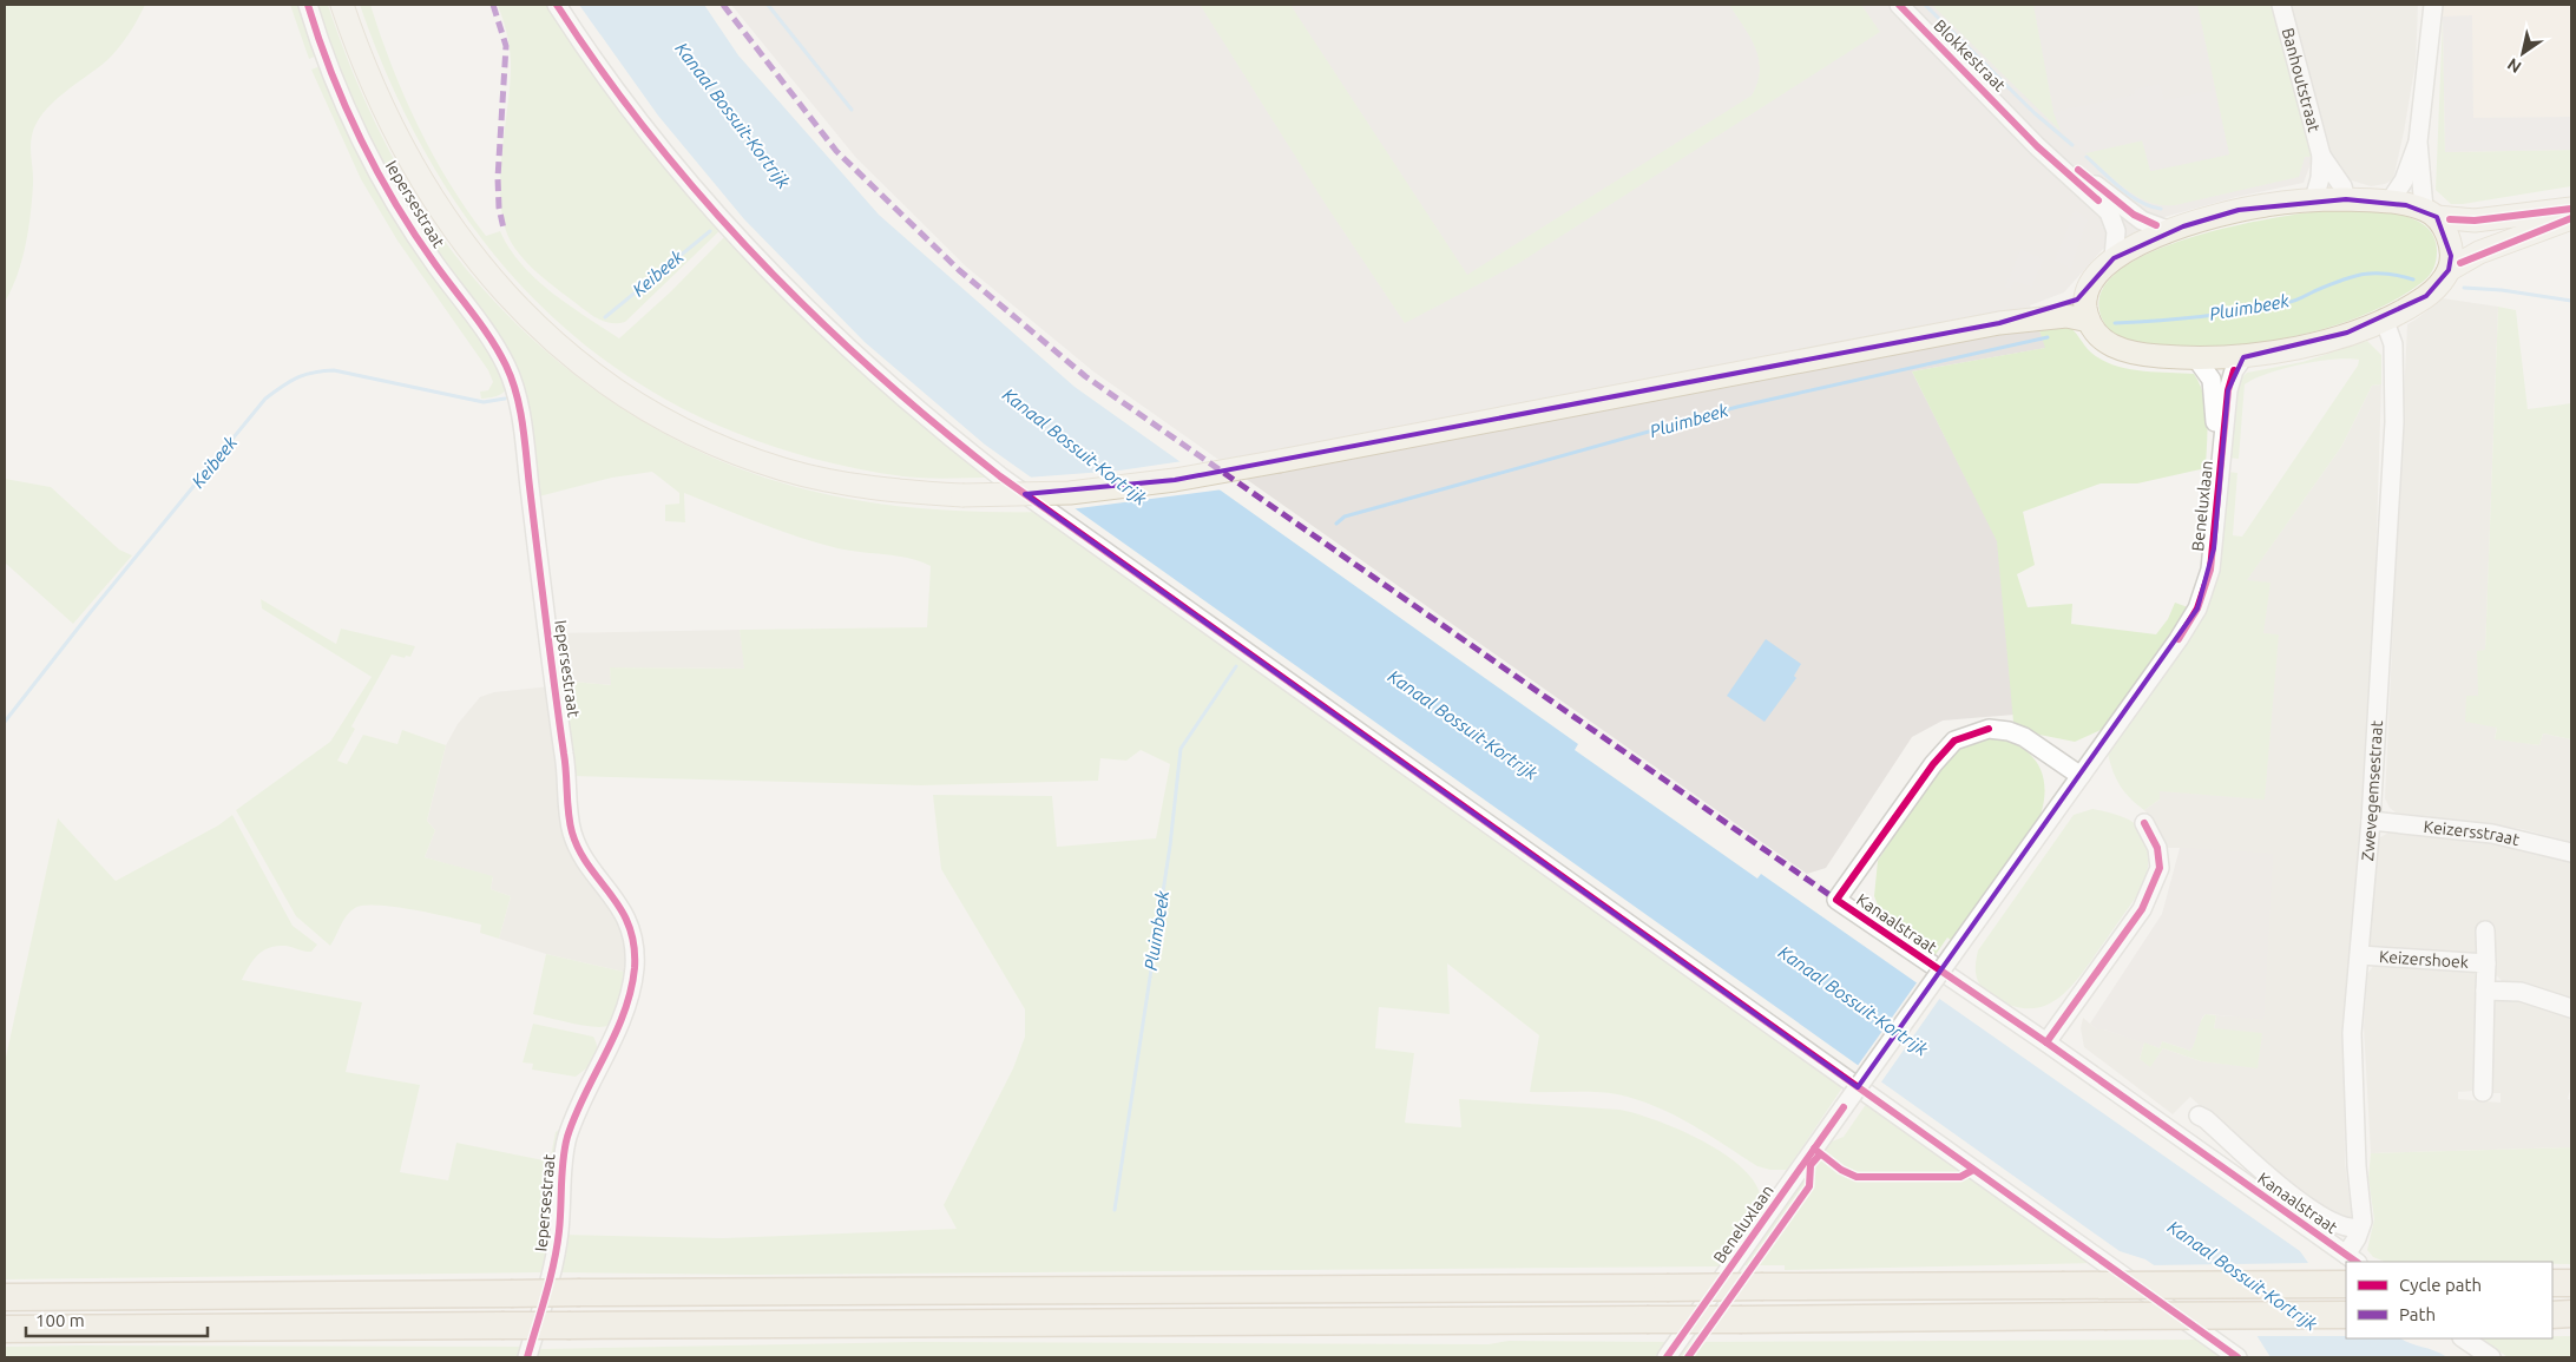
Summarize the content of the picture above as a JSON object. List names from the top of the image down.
{
  "streets": {
    "street": [
      "Blokkestraat",
      "Banhoutstraat",
      "Iepersestraat",
      "Beneluxlaan",
      "Zwevegemsestraat",
      "Keizersstraat",
      "Kanaalstraat",
      "Keizershoek"
    ]
  },
  "crossings": [
    ["Beneluxlaan", "Kanaalstraat"],
    ["Zwevegemsestraat", "Keizersstraat"],
    ["Zwevegemsestraat", "Kanaalstraat"],
    ["Zwevegemsestraat", "Keizershoek"]
  ],
  "water": ["Kanaal Bossuit-Kortrijk", "Keibeek", "Pluimbeek"],
  "legend": ["Cycle path", "Path"],
  "scale_bar": "100 m",
  "north": "bottom left"
}
